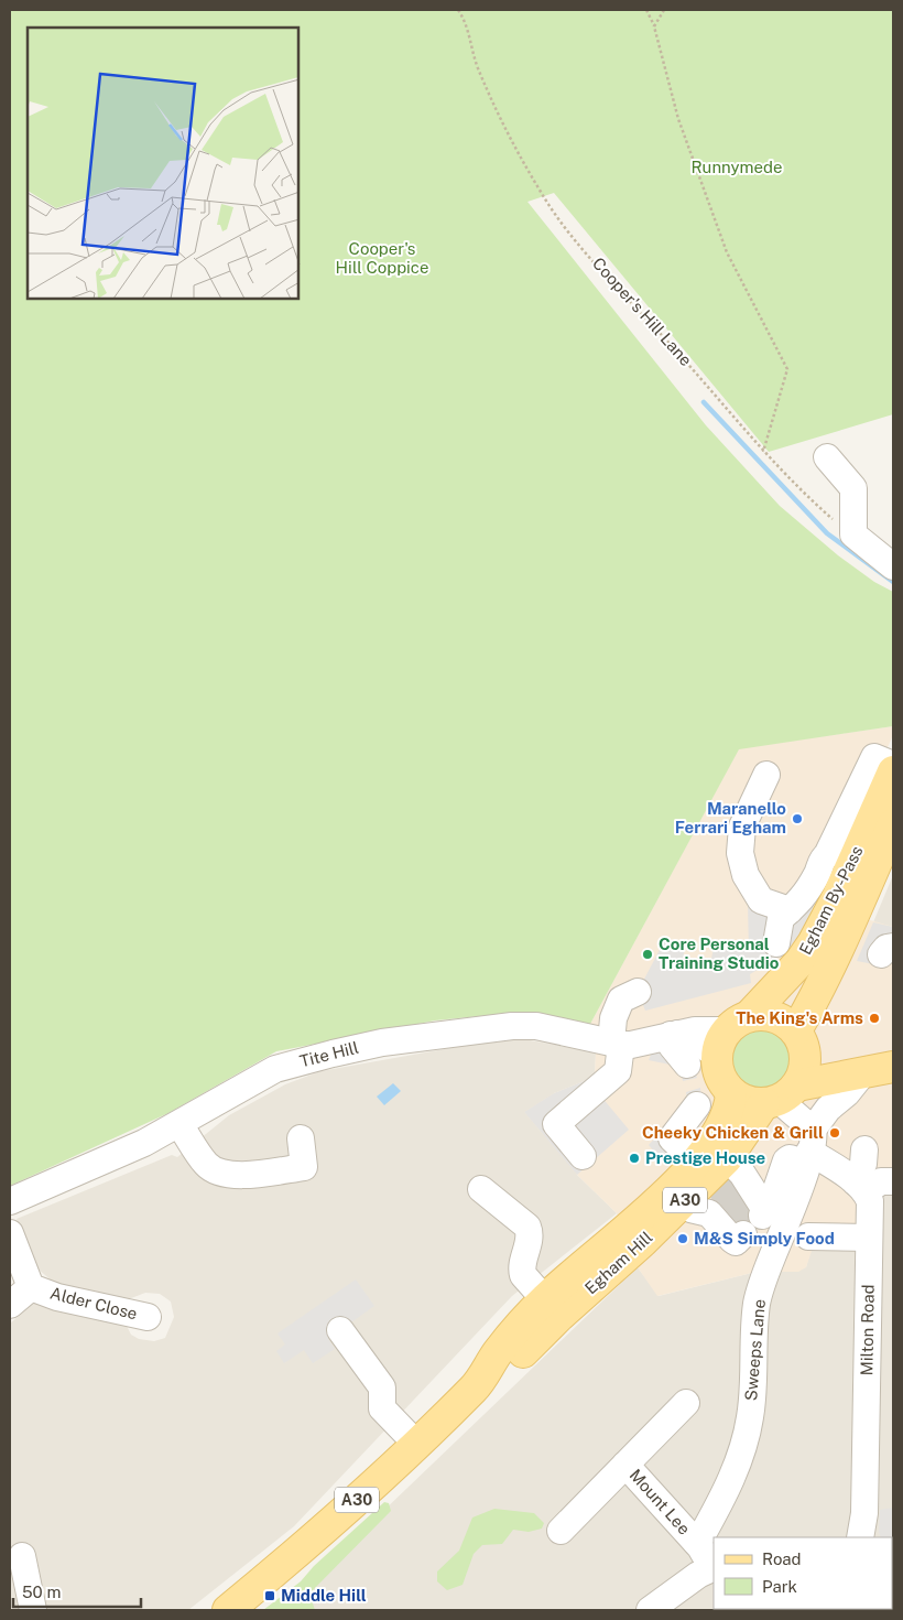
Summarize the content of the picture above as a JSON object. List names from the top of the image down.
{
  "streets": {
    "main road": ["Egham By-Pass", "A30", "Egham Hill"],
    "street": [
      "Tite Hill",
      "Alder Close",
      "Milton Road",
      "Sweeps Lane",
      "Mount Lee"
    ],
    "path": ["Cooper's Hill Lane"]
  },
  "crossings": [
    ["Egham By-Pass", "Egham Hill"],
    ["Sweeps Lane", "Mount Lee"]
  ],
  "parks": ["Runnymede", "Cooper's Hill Coppice"],
  "places": {
    "other": [
      "Maranello Ferrari Egham",
      "Core Personal Training Studio",
      "The King's Arms",
      "Cheeky Chicken & Grill",
      "Prestige House",
      "M&S Simply Food"
    ],
    "transit": ["Middle Hill"]
  },
  "legend": ["Road", "Park"],
  "scale_bar": "50 m"
}
